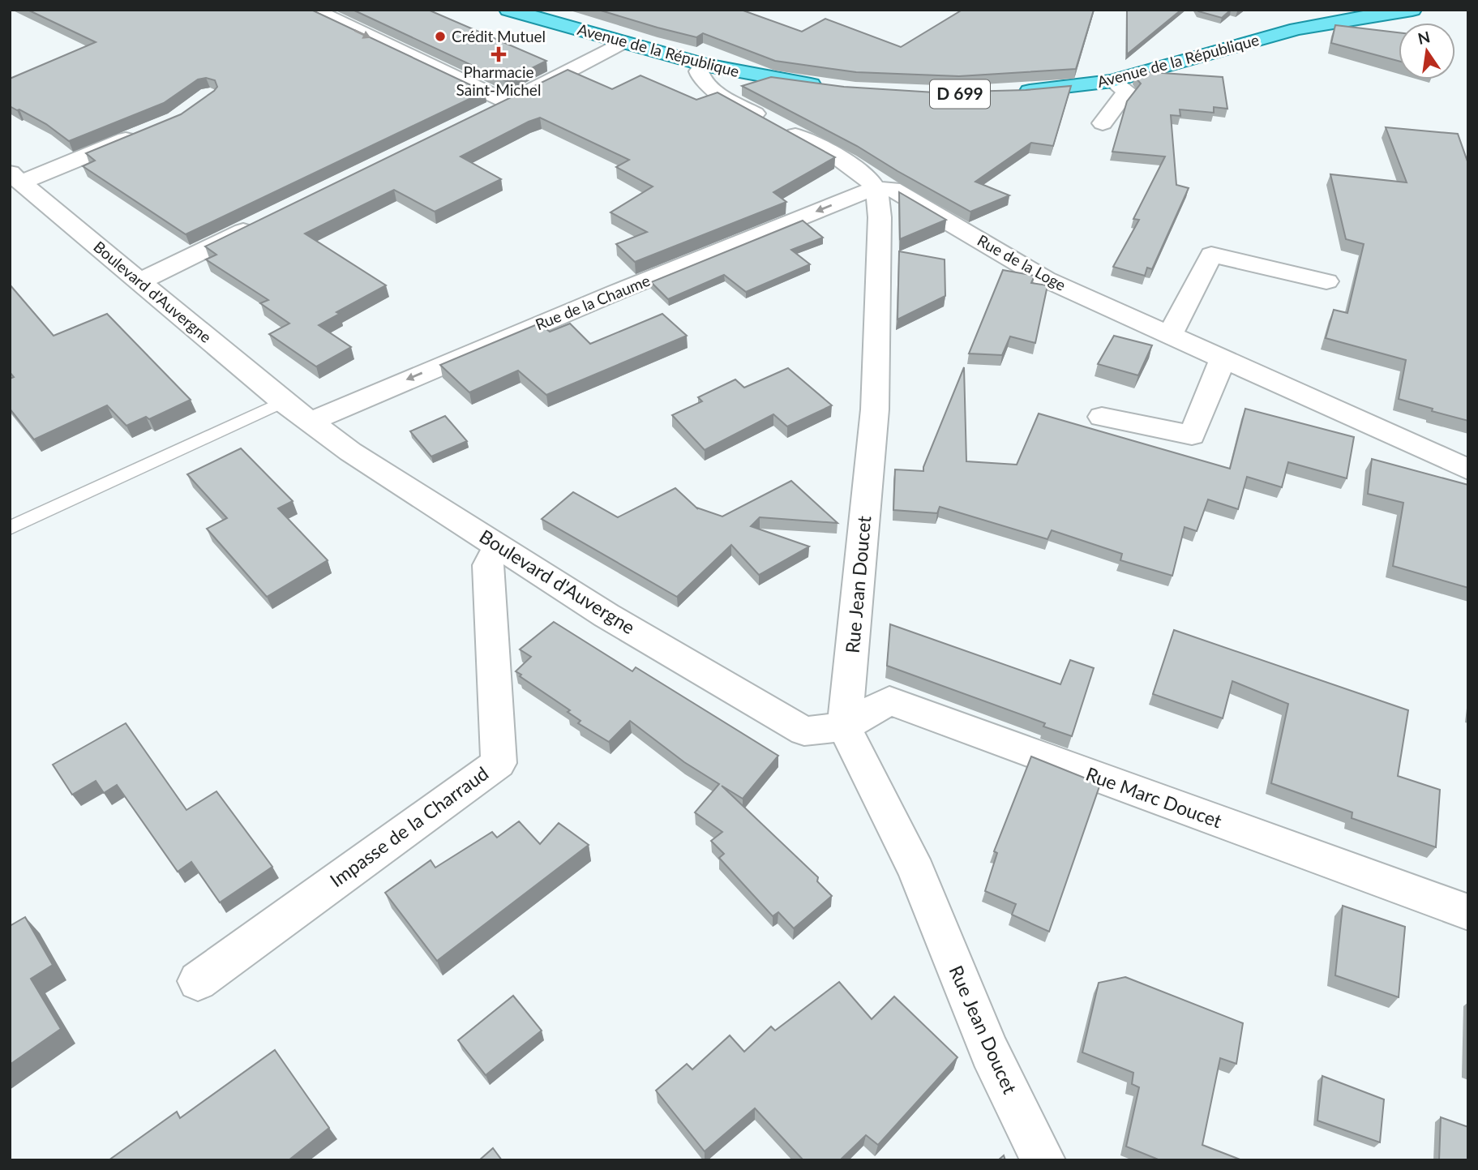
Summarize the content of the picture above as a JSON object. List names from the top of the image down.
{
  "streets": {
    "main road": ["Avenue de la République", "D 699"],
    "street": [
      "Rue de la Loge",
      "Boulevard d'Auvergne",
      "Rue de la Chaume",
      "Rue Jean Doucet",
      "Rue Marc Doucet",
      "Impasse de la Charraud"
    ]
  },
  "crossings": [
    ["Rue de la Loge", "Rue de la Chaume"],
    ["Rue de la Loge", "Rue Jean Doucet"],
    ["Boulevard d'Auvergne", "Rue de la Chaume"],
    ["Boulevard d'Auvergne", "Rue Jean Doucet"],
    ["Boulevard d'Auvergne", "Rue Marc Doucet"],
    ["Boulevard d'Auvergne", "Impasse de la Charraud"],
    ["Rue de la Chaume", "Rue Jean Doucet"],
    ["Rue Jean Doucet", "Rue Marc Doucet"]
  ],
  "places": {
    "other": ["Crédit Mutuel"],
    "health": ["Pharmacie Saint-Michel"]
  },
  "north": "top"
}
